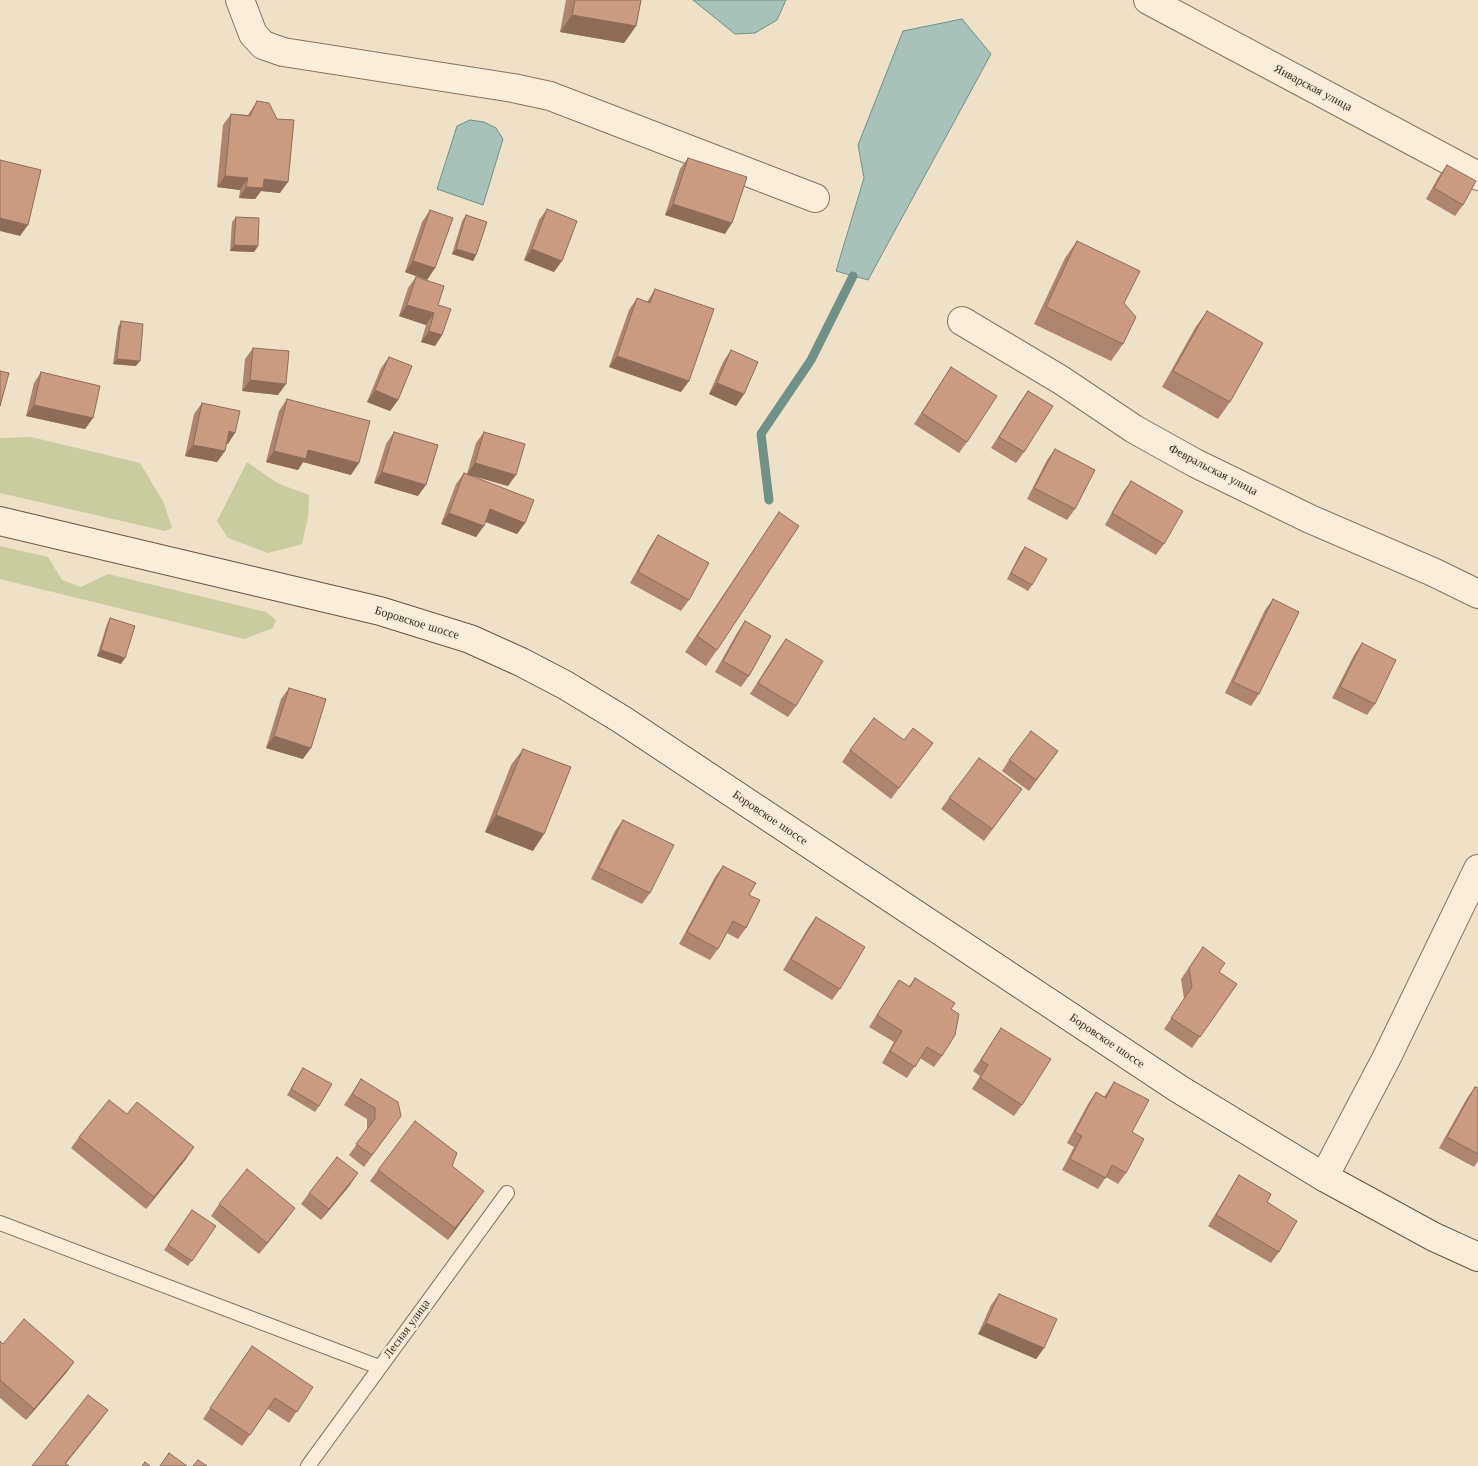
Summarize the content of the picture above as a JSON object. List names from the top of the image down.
{
  "streets": {
    "street": ["Январская улица", "Февральская улица", "Боровское шоссе"],
    "lane": ["Лесная улица"]
  }
}
